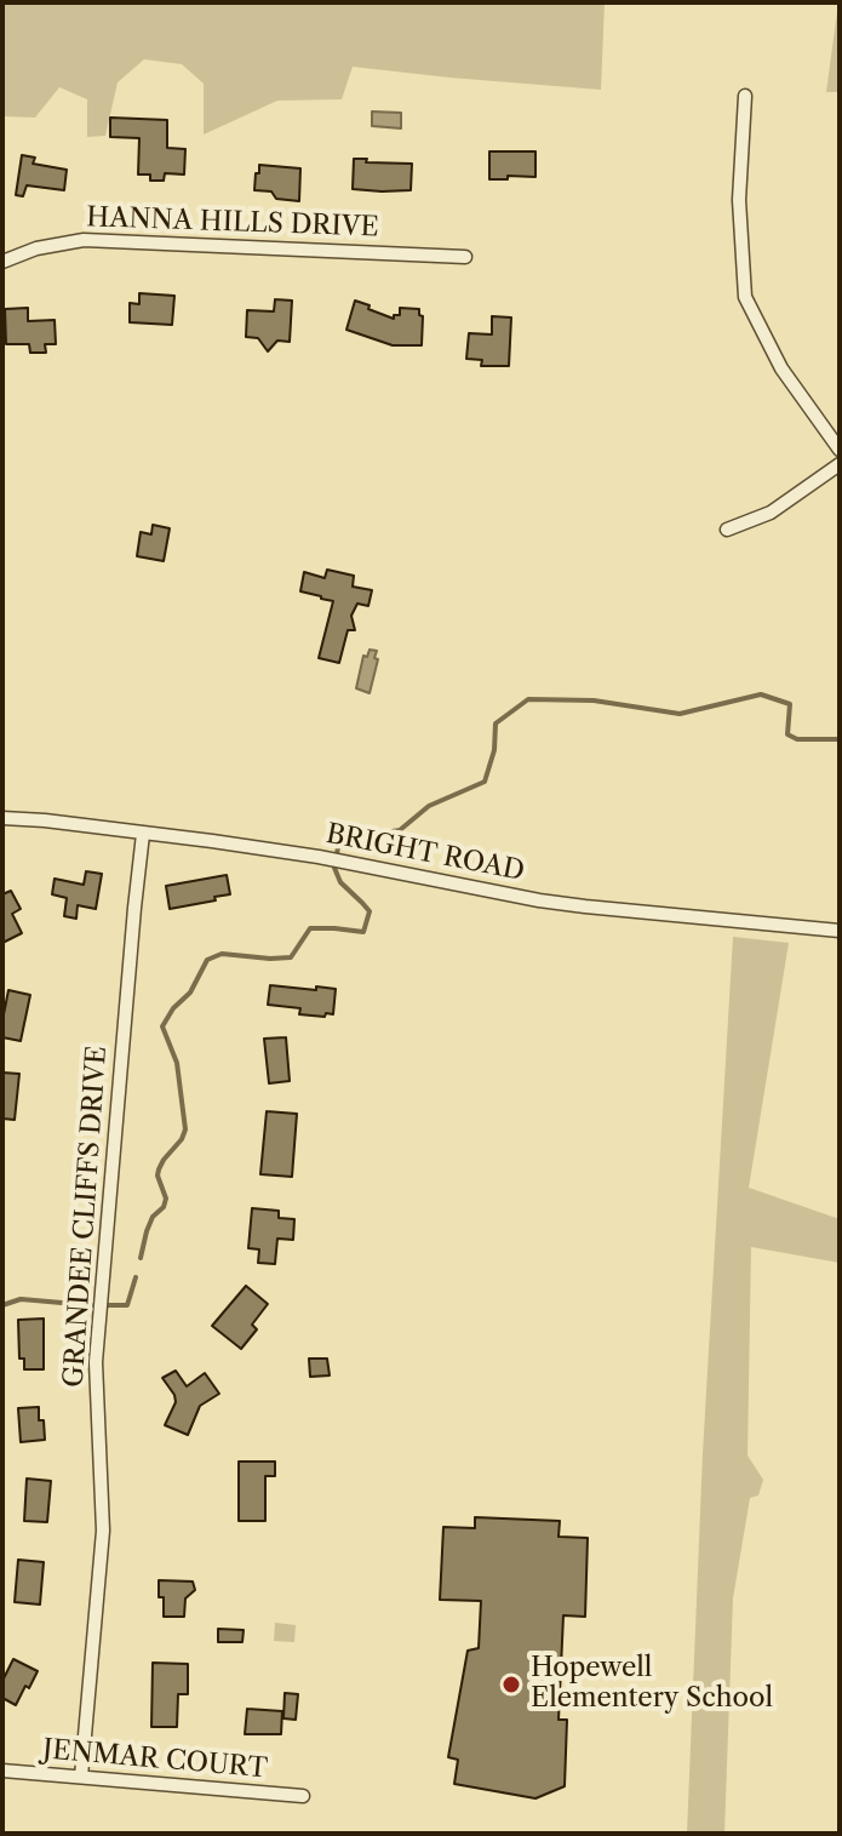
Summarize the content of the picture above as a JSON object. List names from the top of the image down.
{
  "streets": {
    "street": [
      "HANNA HILLS DRIVE",
      "BRIGHT ROAD",
      "GRANDEE CLIFFS DRIVE",
      "JENMAR COURT"
    ]
  },
  "crossings": [
    ["BRIGHT ROAD", "GRANDEE CLIFFS DRIVE"],
    ["GRANDEE CLIFFS DRIVE", "JENMAR COURT"]
  ],
  "places": ["Hopewell Elementery School"]
}
